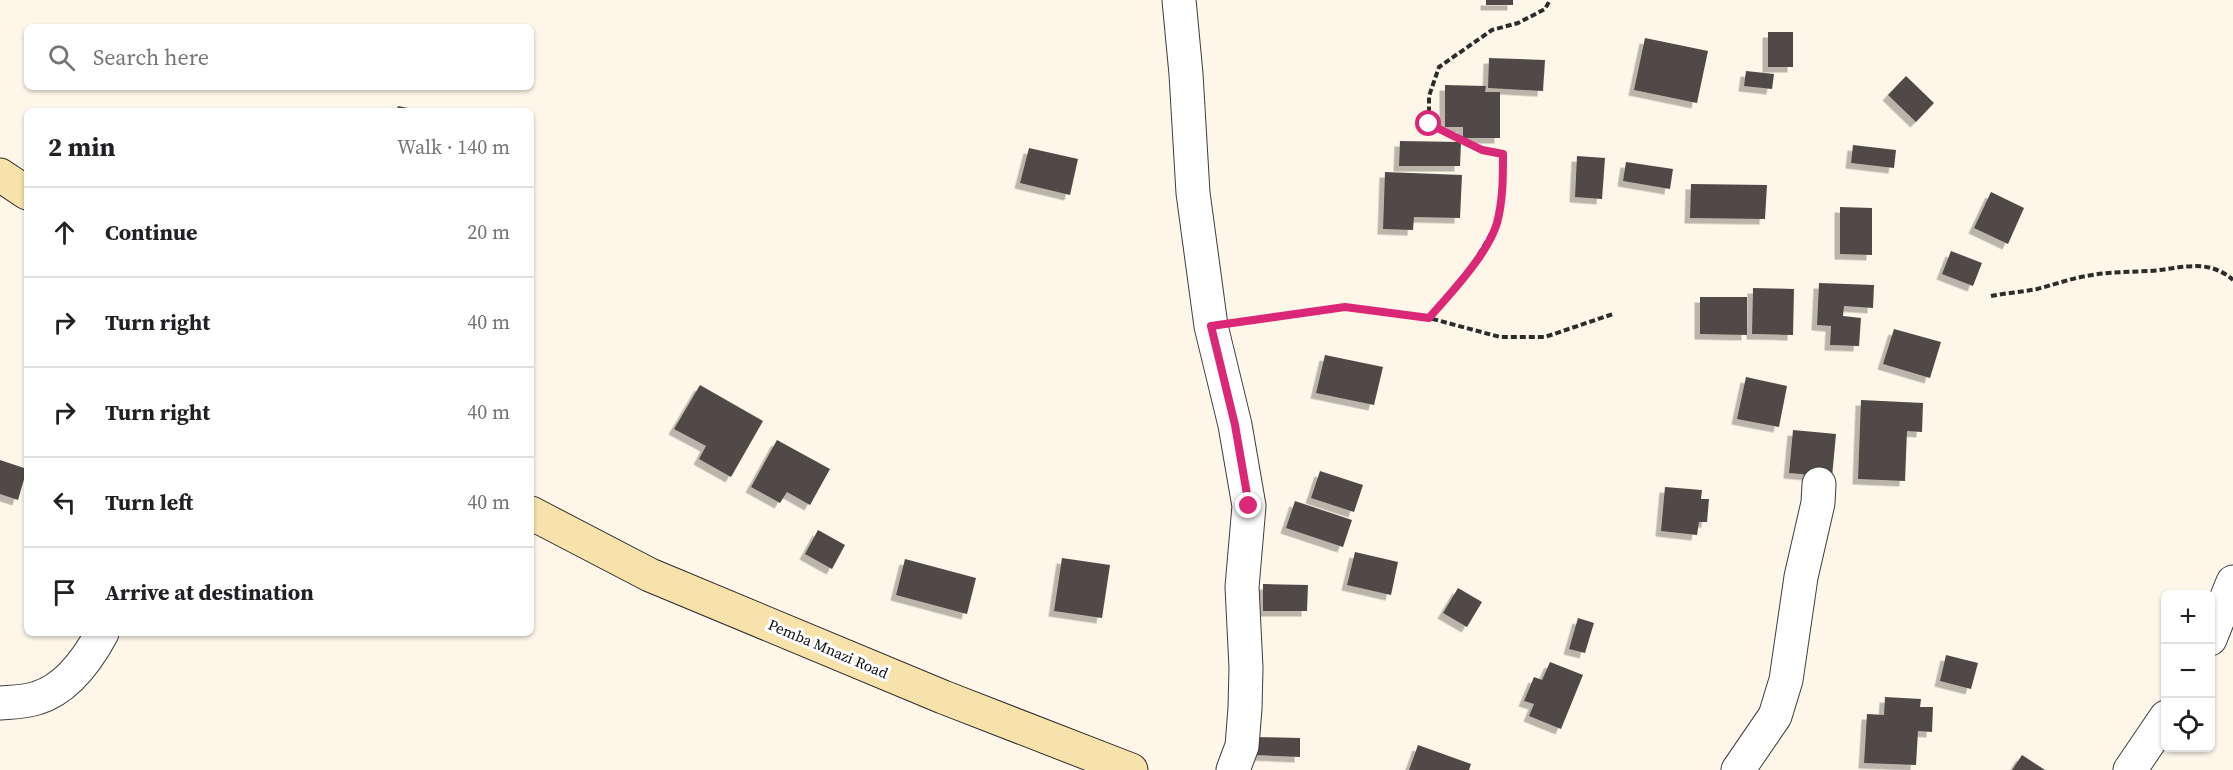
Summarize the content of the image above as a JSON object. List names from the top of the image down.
{
  "streets": {
    "main road": ["Pemba Mnazi Road"]
  },
  "page": {
    "search": "Search here",
    "heading": ["2 min", "Walk · 140 m"],
    "list": [
      ["Continue", "20 m"],
      ["Turn right", "40 m"],
      ["Turn right", "40 m"],
      ["Turn left", "40 m"],
      "Arrive at destination"
    ],
    "map_buttons": ["+", "−"]
  }
}
